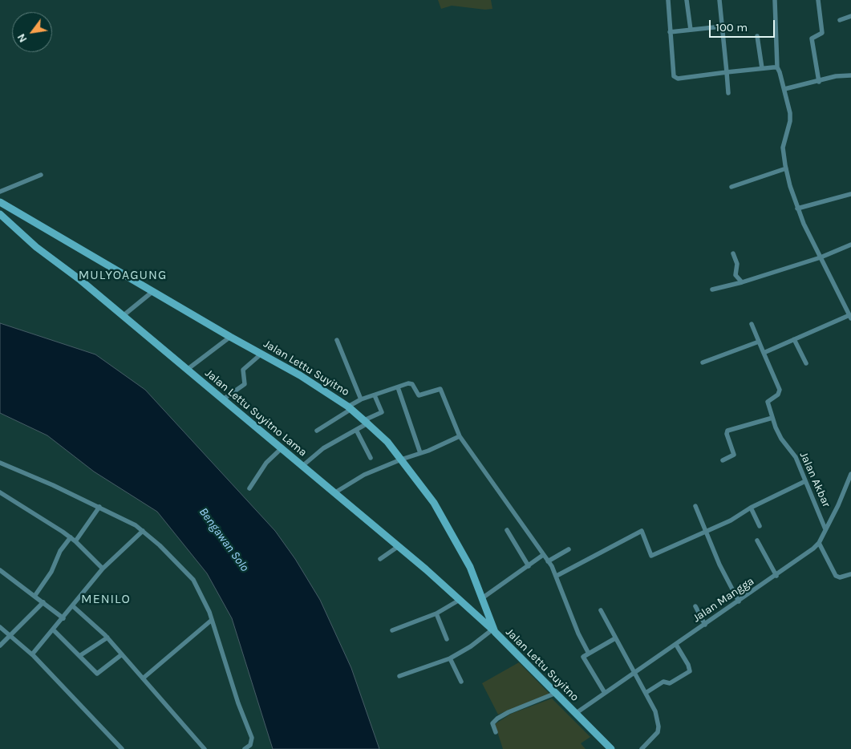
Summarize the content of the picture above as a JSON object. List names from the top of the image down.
{
  "streets": {
    "main road": ["Jalan Lettu Suyitno", "Jalan Lettu Suyitno Lama"],
    "street": ["Jalan Akbar", "Jalan Mangga"]
  },
  "crossings": [
    ["Jalan Lettu Suyitno", "Jalan Lettu Suyitno Lama"],
    ["Jalan Lettu Suyitno", "Jalan Mangga"],
    ["Jalan Akbar", "Jalan Mangga"]
  ],
  "districts": ["MULYOAGUNG", "MENILO"],
  "water": ["Bengawan Solo"],
  "scale_bar": "100 m",
  "north": "bottom left"
}
